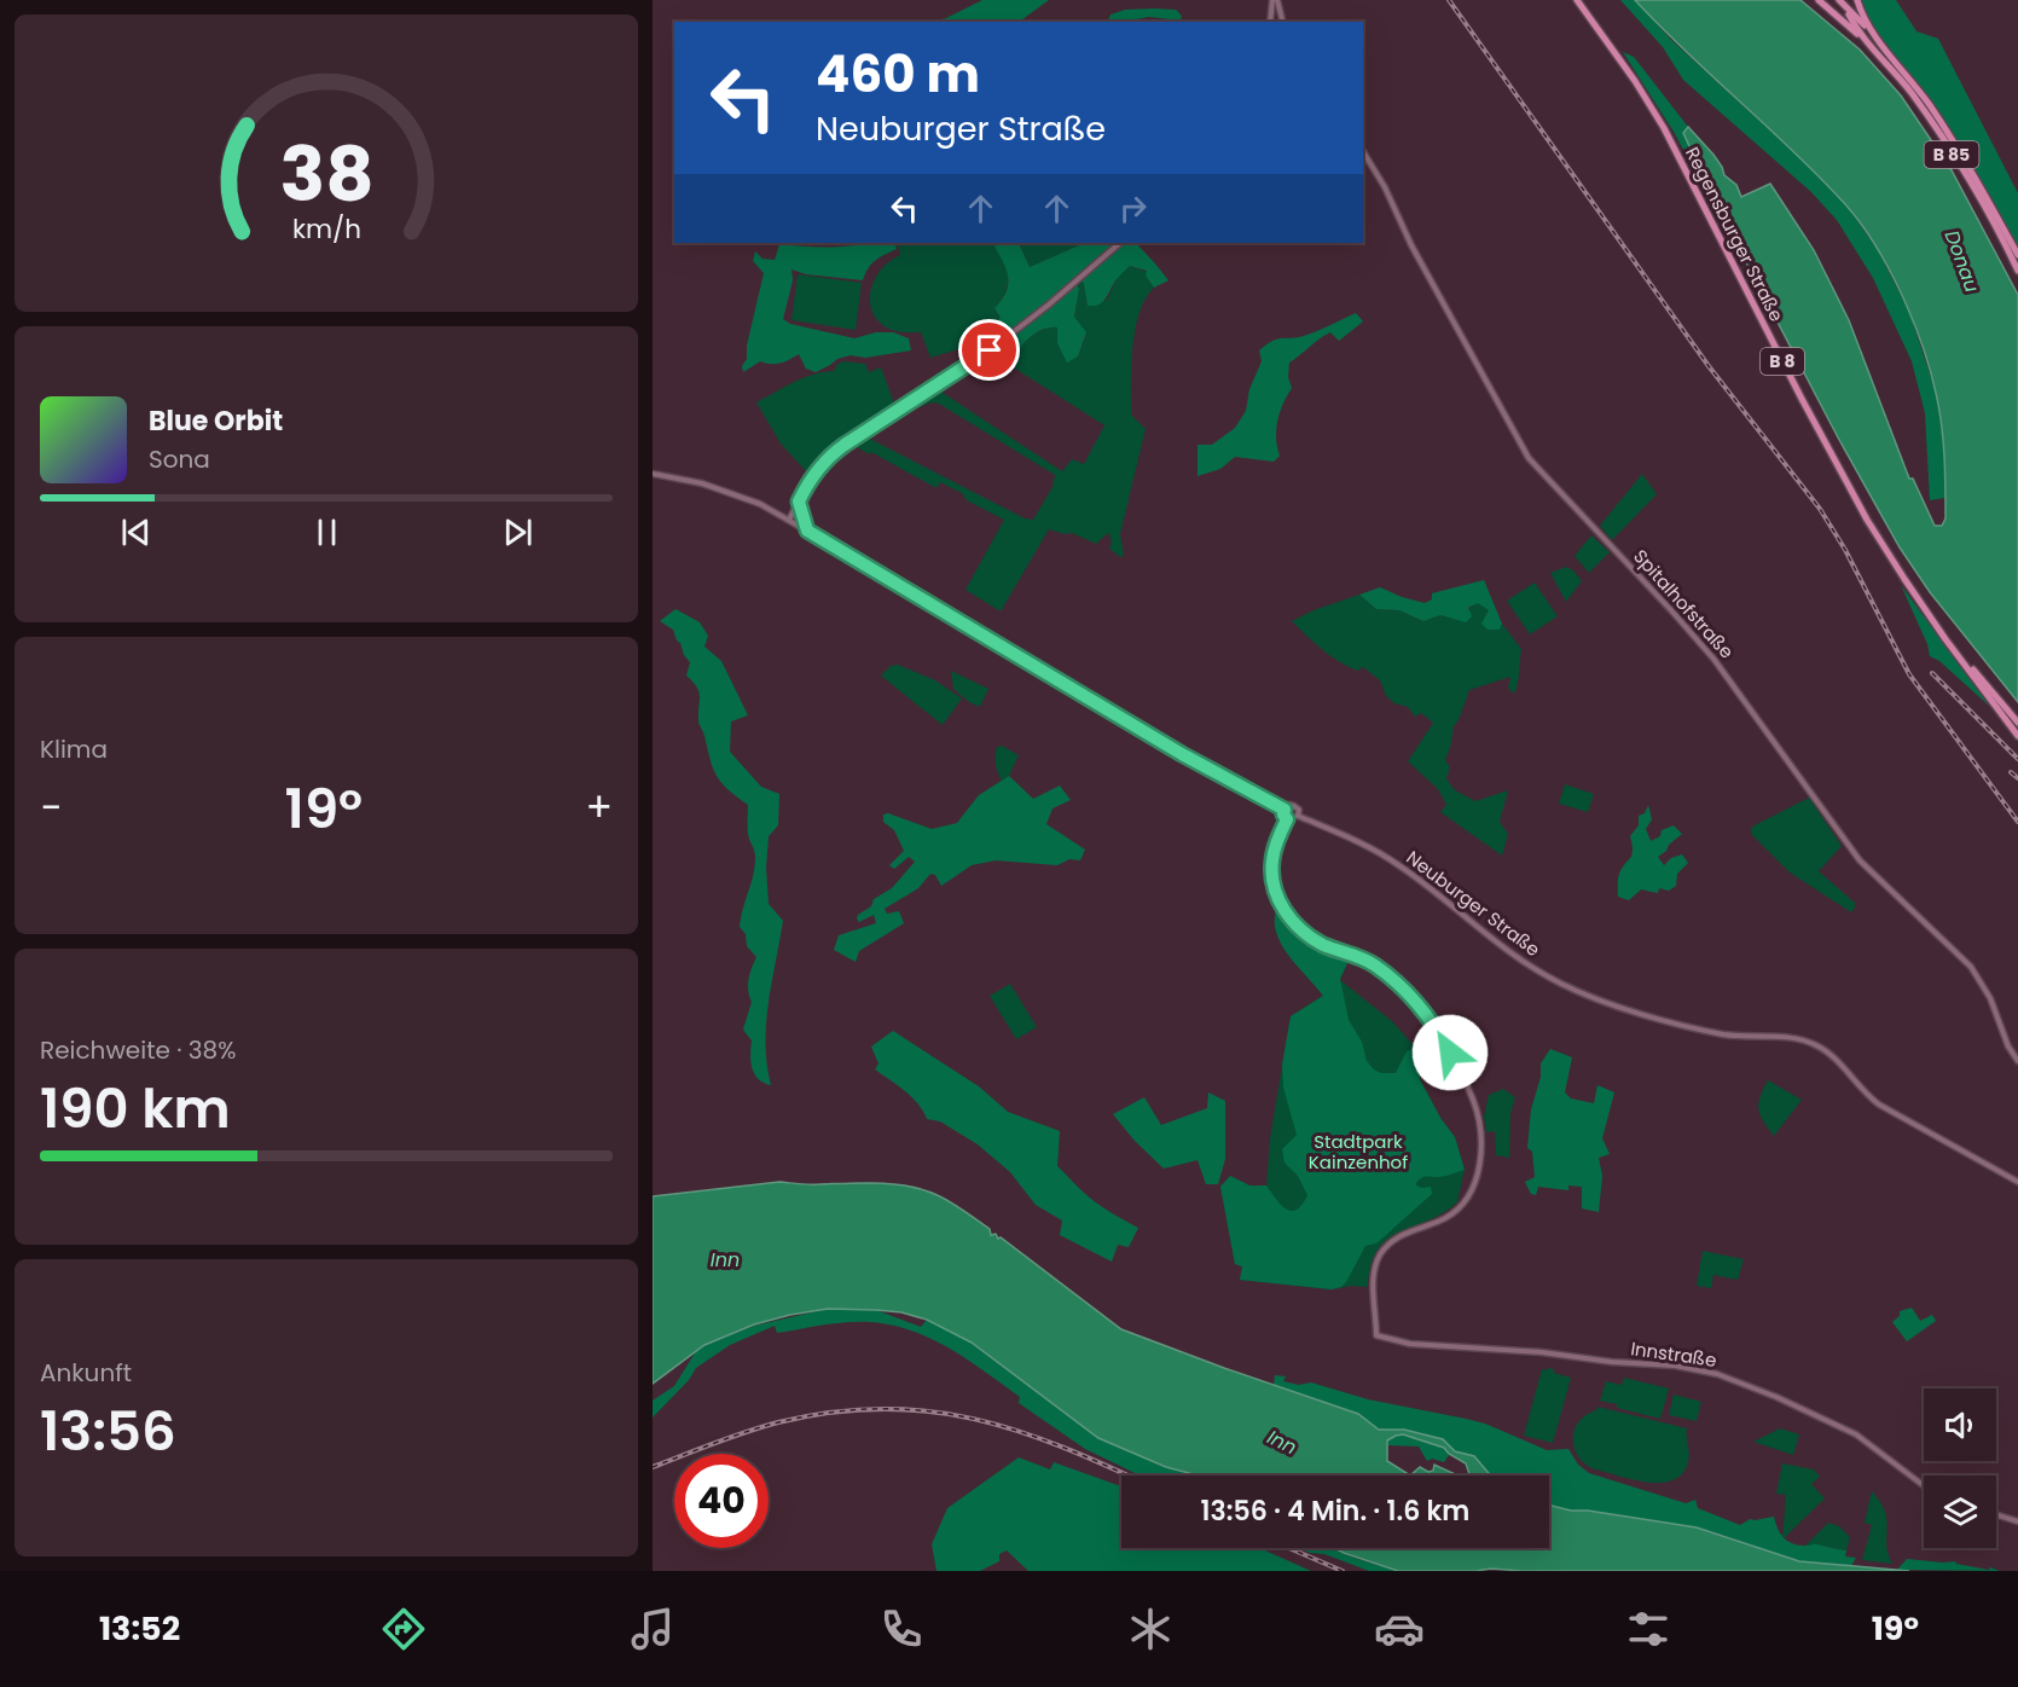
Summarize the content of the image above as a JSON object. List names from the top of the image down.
{
  "streets": {
    "main road": ["B 85", "Regensburger Straße", "B 8"],
    "street": ["Spitalhofstraße", "Neuburger Straße", "Innstraße"]
  },
  "crossings": [
    ["Neuburger Straße", "Innstraße"]
  ],
  "water": ["Donau", "Inn"],
  "parks": ["Stadtpark Kainzenhof"],
  "page": {
    "turn": ["460 m", "Neuburger Straße"],
    "song": ["Blue Orbit", "Sona"],
    "tile": [
      "Klima",
      ["Reichweite · 38%", "190 km"],
      ["Ankunft", "13:56"]
    ],
    "heat": ["−", "19°", "+"],
    "limit": "40",
    "trip": "13:56 · 4 Min. · 1.6 km",
    "tabs": ["13:52", "19°"],
    "gauge": ["38", "km/h"]
  }
}
